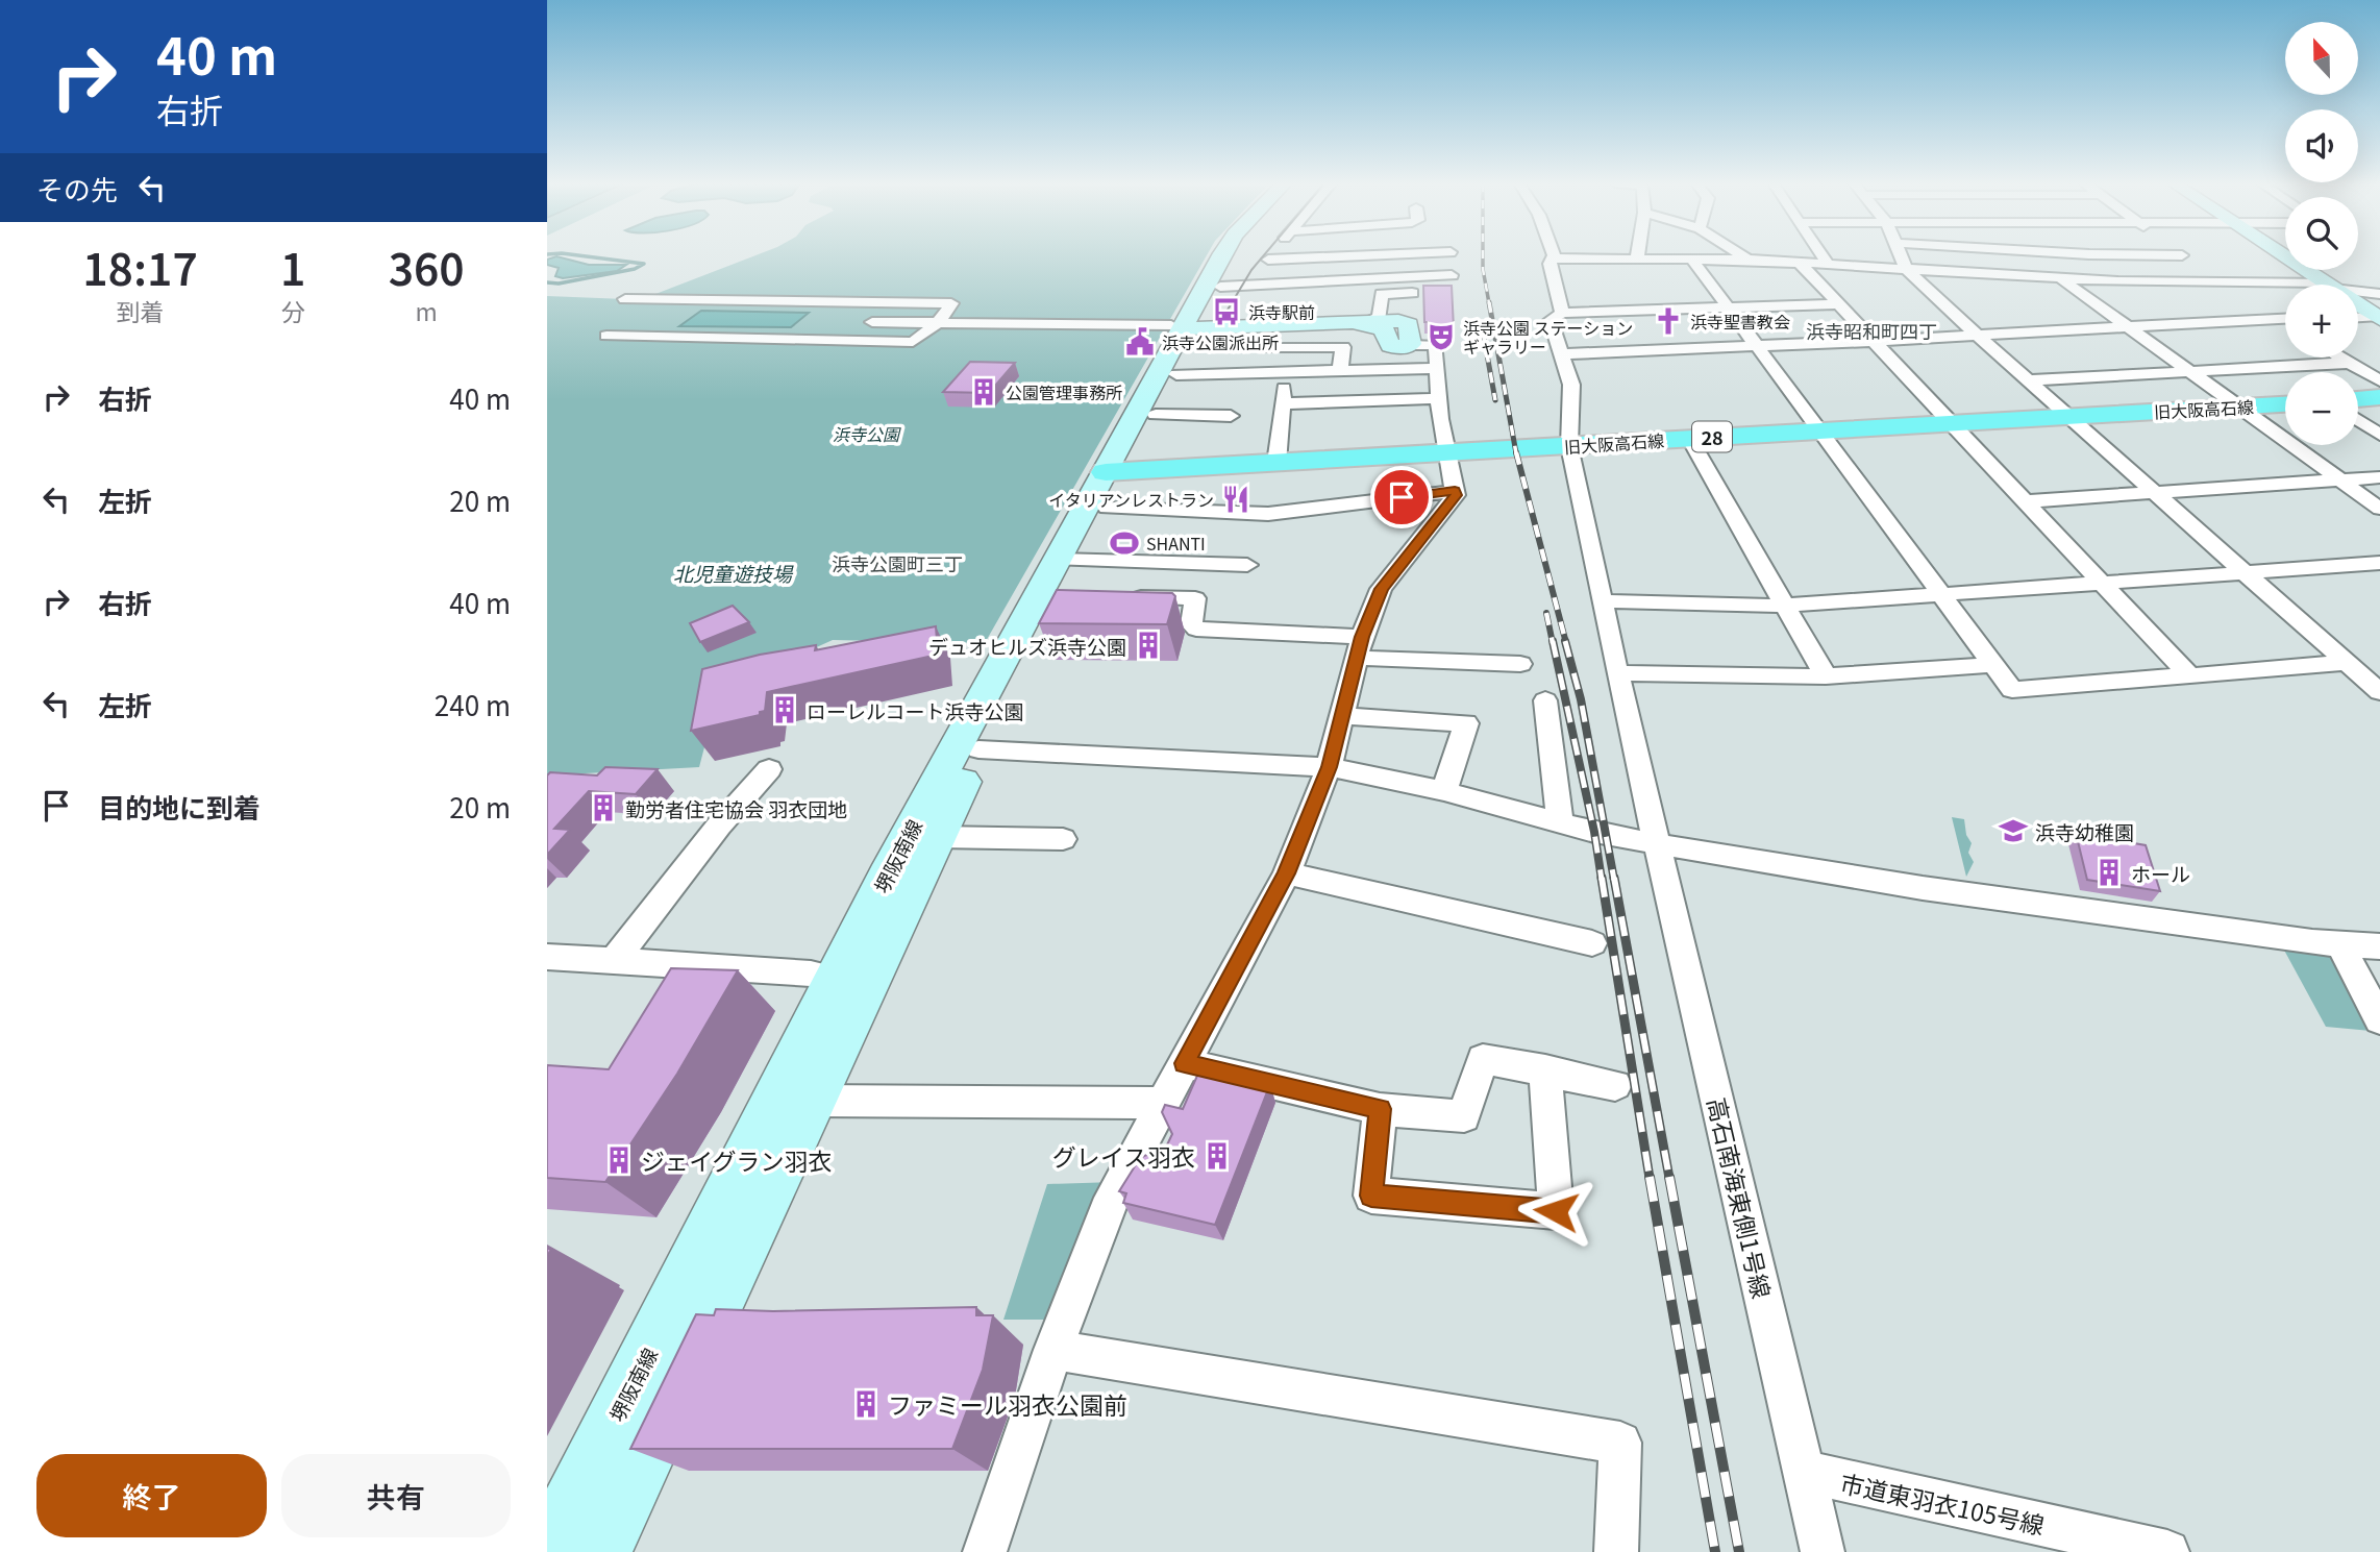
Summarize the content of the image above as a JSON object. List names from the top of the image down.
{
  "streets": {
    "main road": ["旧大阪高石線", "28", "堺阪南線"],
    "street": ["高石南海東側1号線", "市道東羽衣105号線"]
  },
  "crossings": [
    ["旧大阪高石線", "堺阪南線"],
    ["旧大阪高石線", "高石南海東側1号線"],
    ["高石南海東側1号線", "市道東羽衣105号線"]
  ],
  "districts": ["浜寺昭和町四丁", "浜寺公園町三丁"],
  "parks": ["浜寺公園", "北児童遊技場"],
  "places": {
    "bus stop": ["浜寺駅前"],
    "church": ["浜寺聖書教会"],
    "theatre": ["浜寺公園 ステーション ギャラリー"],
    "public building": ["浜寺公園派出所"],
    "building": [
      "公園管理事務所",
      "デュオヒルズ浜寺公園",
      "ローレルコート浜寺公園",
      "勤労者住宅協会 羽衣団地",
      "ホール",
      "グレイス羽衣",
      "ジェイグラン羽衣",
      "ファミール羽衣公園前"
    ],
    "restaurant": ["イタリアンレストラン"],
    "sports": ["SHANTI"],
    "school or university": ["浜寺幼稚園"]
  },
  "north": "top",
  "page": {
    "turn": ["40 m", "右折"],
    "map_buttons": ["+", "−"],
    "then": "その先",
    "eta": [
      "18:17",
      "到着",
      "1",
      "分",
      "360",
      "m"
    ],
    "list": [
      {
        "name": "右折",
        "value": "40 m"
      },
      {
        "name": "左折",
        "value": "20 m"
      },
      {
        "name": "右折",
        "value": "40 m"
      },
      {
        "name": "左折",
        "value": "240 m"
      },
      {
        "name": "目的地に到着",
        "value": "20 m"
      }
    ],
    "buttons": ["終了", "共有"]
  }
}
